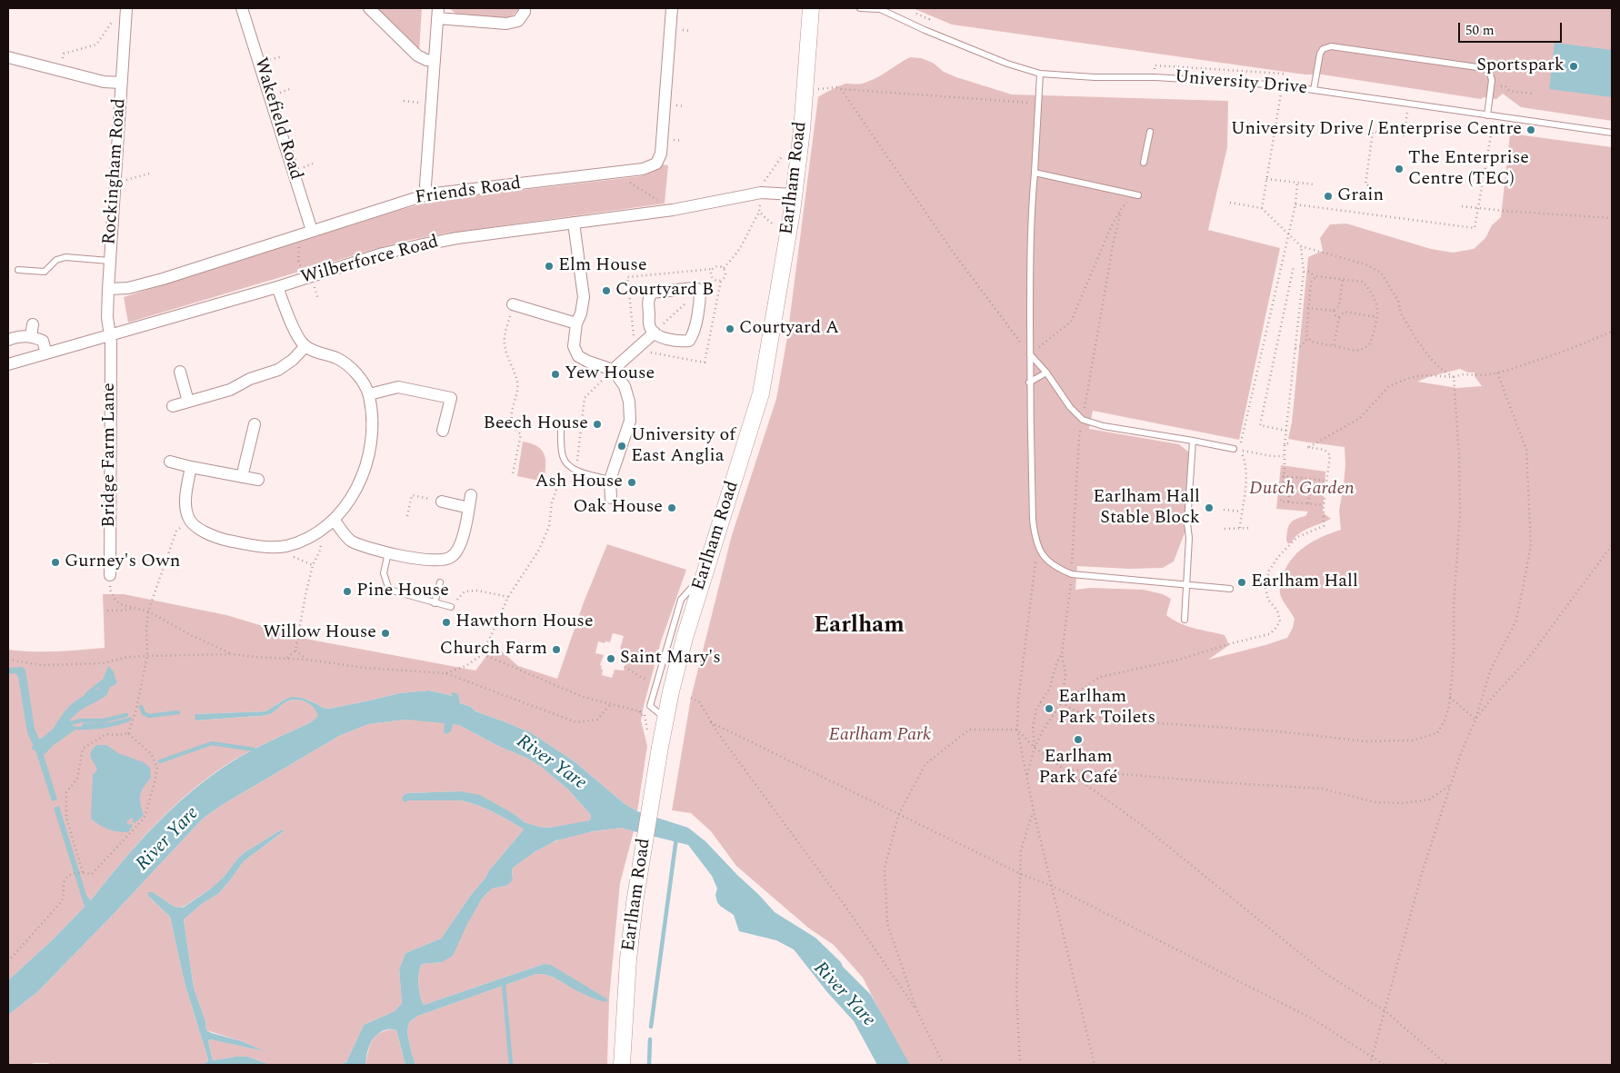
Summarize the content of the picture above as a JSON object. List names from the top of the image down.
{
  "streets": {
    "main road": ["Earlham Road"],
    "street": [
      "Wakefield Road",
      "Rockingham Road",
      "Friends Road",
      "Wilberforce Road",
      "Bridge Farm Lane"
    ],
    "lane": ["University Drive"]
  },
  "crossings": [
    ["Wakefield Road", "Friends Road"],
    ["Rockingham Road", "Friends Road"],
    ["Rockingham Road", "Wilberforce Road"],
    ["Rockingham Road", "Bridge Farm Lane"],
    ["Earlham Road", "Wilberforce Road"],
    ["Wilberforce Road", "Bridge Farm Lane"]
  ],
  "districts": ["Earlham"],
  "water": ["River Yare"],
  "parks": ["Dutch Garden", "Earlham Park"],
  "places": [
    "Sportspark",
    "University Drive / Enterprise Centre",
    "The Enterprise Centre (TEC)",
    "Grain",
    "Elm House",
    "Courtyard B",
    "Courtyard A",
    "Yew House",
    "Beech House",
    "University of East Anglia",
    "Ash House",
    "Oak House",
    "Earlham Hall Stable Block",
    "Gurney's Own",
    "Earlham Hall",
    "Pine House",
    "Hawthorn House",
    "Willow House",
    "Church Farm",
    "Saint Mary's",
    "Earlham Park Toilets",
    "Earlham Park Café"
  ],
  "scale_bar": "50 m"
}
